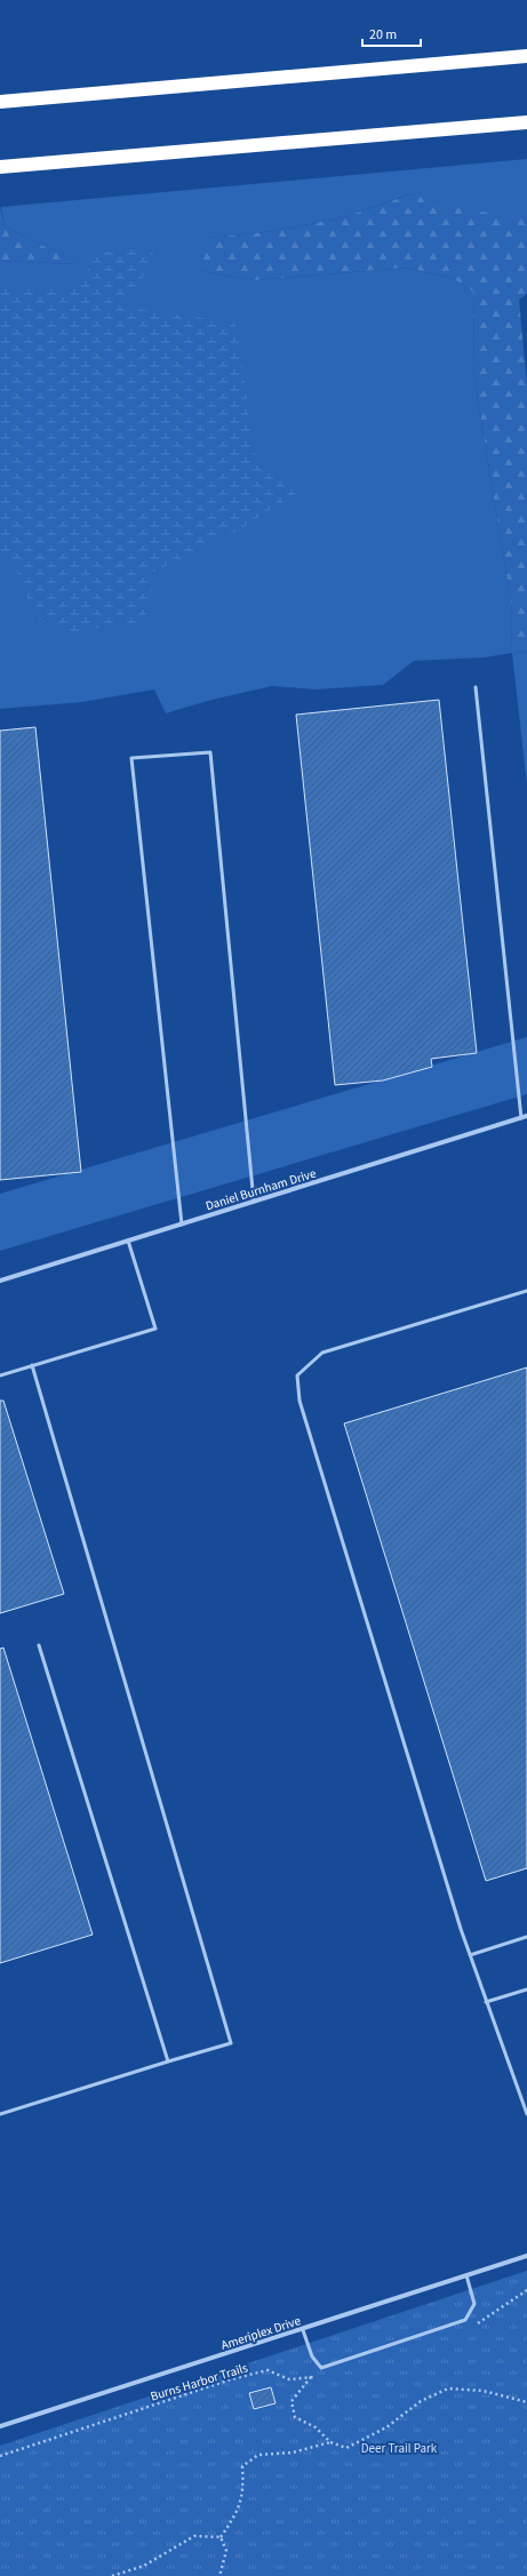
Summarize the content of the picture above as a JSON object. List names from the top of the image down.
{
  "streets": {
    "street": ["Daniel Burnham Drive", "Ameriplex Drive"],
    "path": ["Burns Harbor Trails"]
  },
  "parks": ["Deer Trail Park"],
  "scale_bar": "20 m"
}
